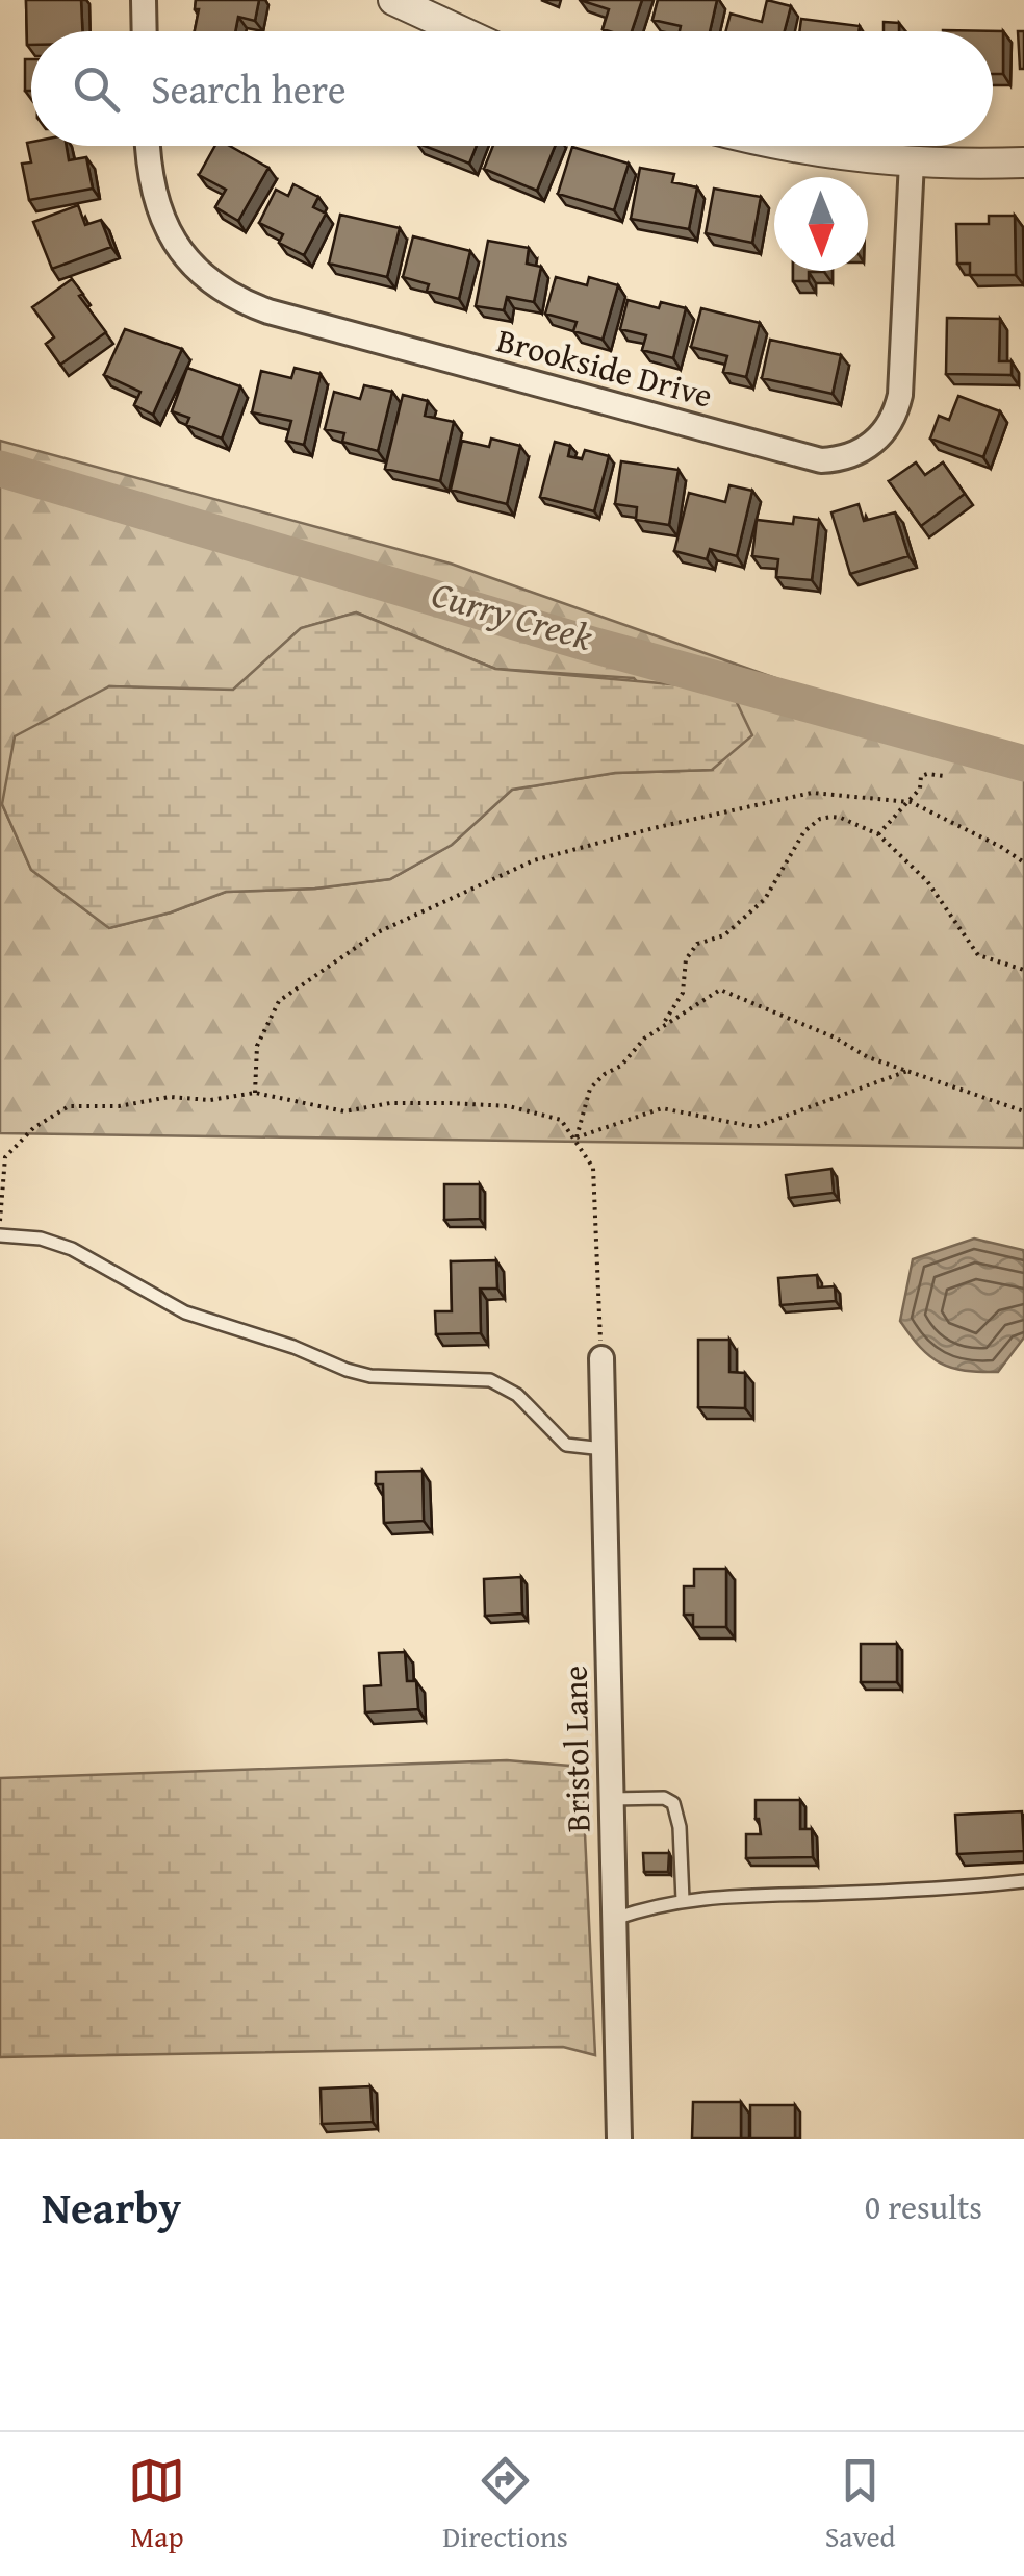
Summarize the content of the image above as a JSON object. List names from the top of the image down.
{
  "streets": {
    "street": ["Brookside Drive", "Bristol Lane"]
  },
  "water": ["Curry Creek"],
  "north": "bottom",
  "page": {
    "search": "Search here",
    "heading": ["Nearby", "0 results"],
    "nav": ["Map", "Directions", "Saved"]
  }
}
